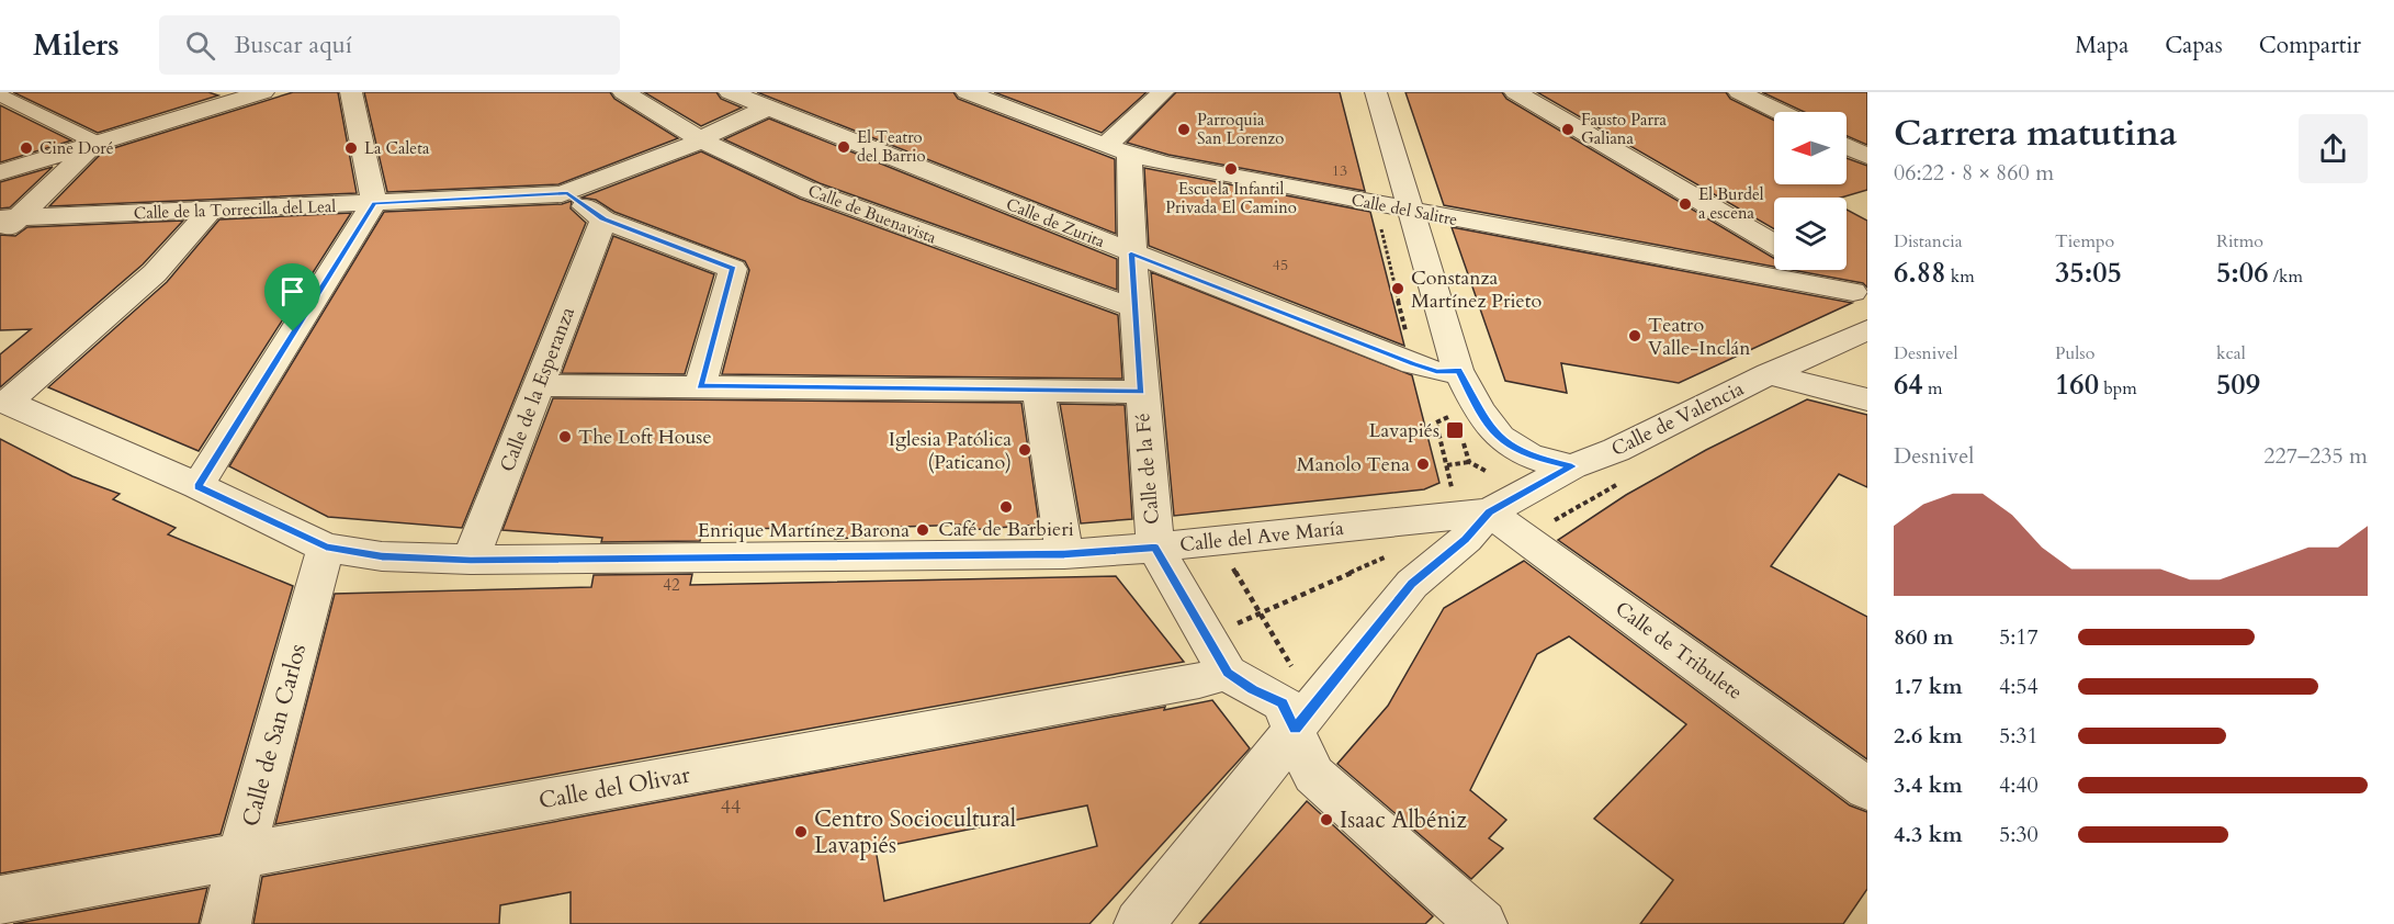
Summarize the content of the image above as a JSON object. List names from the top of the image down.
{
  "streets": {
    "street": [
      "Calle de la Torrecilla del Leal",
      "Calle del Salitre",
      "Calle de Buenavista",
      "Calle de Zurita",
      "Calle de la Esperanza",
      "Calle de Valencia",
      "Calle de la Fé",
      "Calle del Ave María",
      "Calle de Tribulete",
      "Calle de San Carlos",
      "Calle del Olivar"
    ]
  },
  "crossings": [
    ["Calle de la Torrecilla del Leal", "Calle de Buenavista"],
    ["Calle de la Torrecilla del Leal", "Calle de Zurita"],
    ["Calle del Salitre", "Calle de la Fé"],
    ["Calle de Buenavista", "Calle de la Fé"],
    ["Calle de Zurita", "Calle de la Fé"],
    ["Calle de la Esperanza", "Calle del Ave María"],
    ["Calle de Valencia", "Calle del Ave María"],
    ["Calle de Valencia", "Calle de Tribulete"],
    ["Calle de la Fé", "Calle del Ave María"],
    ["Calle del Ave María", "Calle de Tribulete"],
    ["Calle del Ave María", "Calle de San Carlos"],
    ["Calle de San Carlos", "Calle del Olivar"]
  ],
  "places": {
    "other": [
      "Parroquia San Lorenzo",
      "Fausto Parra Galiana",
      "El Teatro del Barrio",
      "Cine Doré",
      "La Caleta",
      "Escuela Infantil Privada El Camino",
      "El Burdel a escena",
      "Constanza Martínez Prieto",
      "Teatro Valle-Inclán",
      "The Loft House",
      "Iglesia Patólica (Paticano)",
      "Manolo Tena",
      "Café de Barbieri",
      "Enrique Martínez Barona",
      "Isaac Albéniz",
      "Centro Sociocultural Lavapiés"
    ],
    "transit": ["Lavapiés"]
  },
  "house_numbers": [
    "13",
    "45",
    "42",
    "44"
  ],
  "north": "left",
  "page": {
    "header": "Milers",
    "search": "Buscar aquí",
    "nav": ["Mapa", "Capas", "Compartir"],
    "heading": ["Carrera matutina", "06:22 · 8 × 860 m"],
    "stats": [
      ["Distancia", "6.88 km"],
      ["Tiempo", "35:05"],
      ["Ritmo", "5:06 /km"],
      ["Desnivel", "64 m"],
      ["Pulso", "160 bpm"],
      ["kcal", "509"]
    ],
    "chart": ["Desnivel", "227–235 m"],
    "list": [
      {
        "name": "860 m",
        "note": "5:17"
      },
      {
        "name": "1.7 km",
        "note": "4:54"
      },
      {
        "name": "2.6 km",
        "note": "5:31"
      },
      {
        "name": "3.4 km",
        "note": "4:40"
      },
      {
        "name": "4.3 km",
        "note": "5:30"
      }
    ]
  }
}
